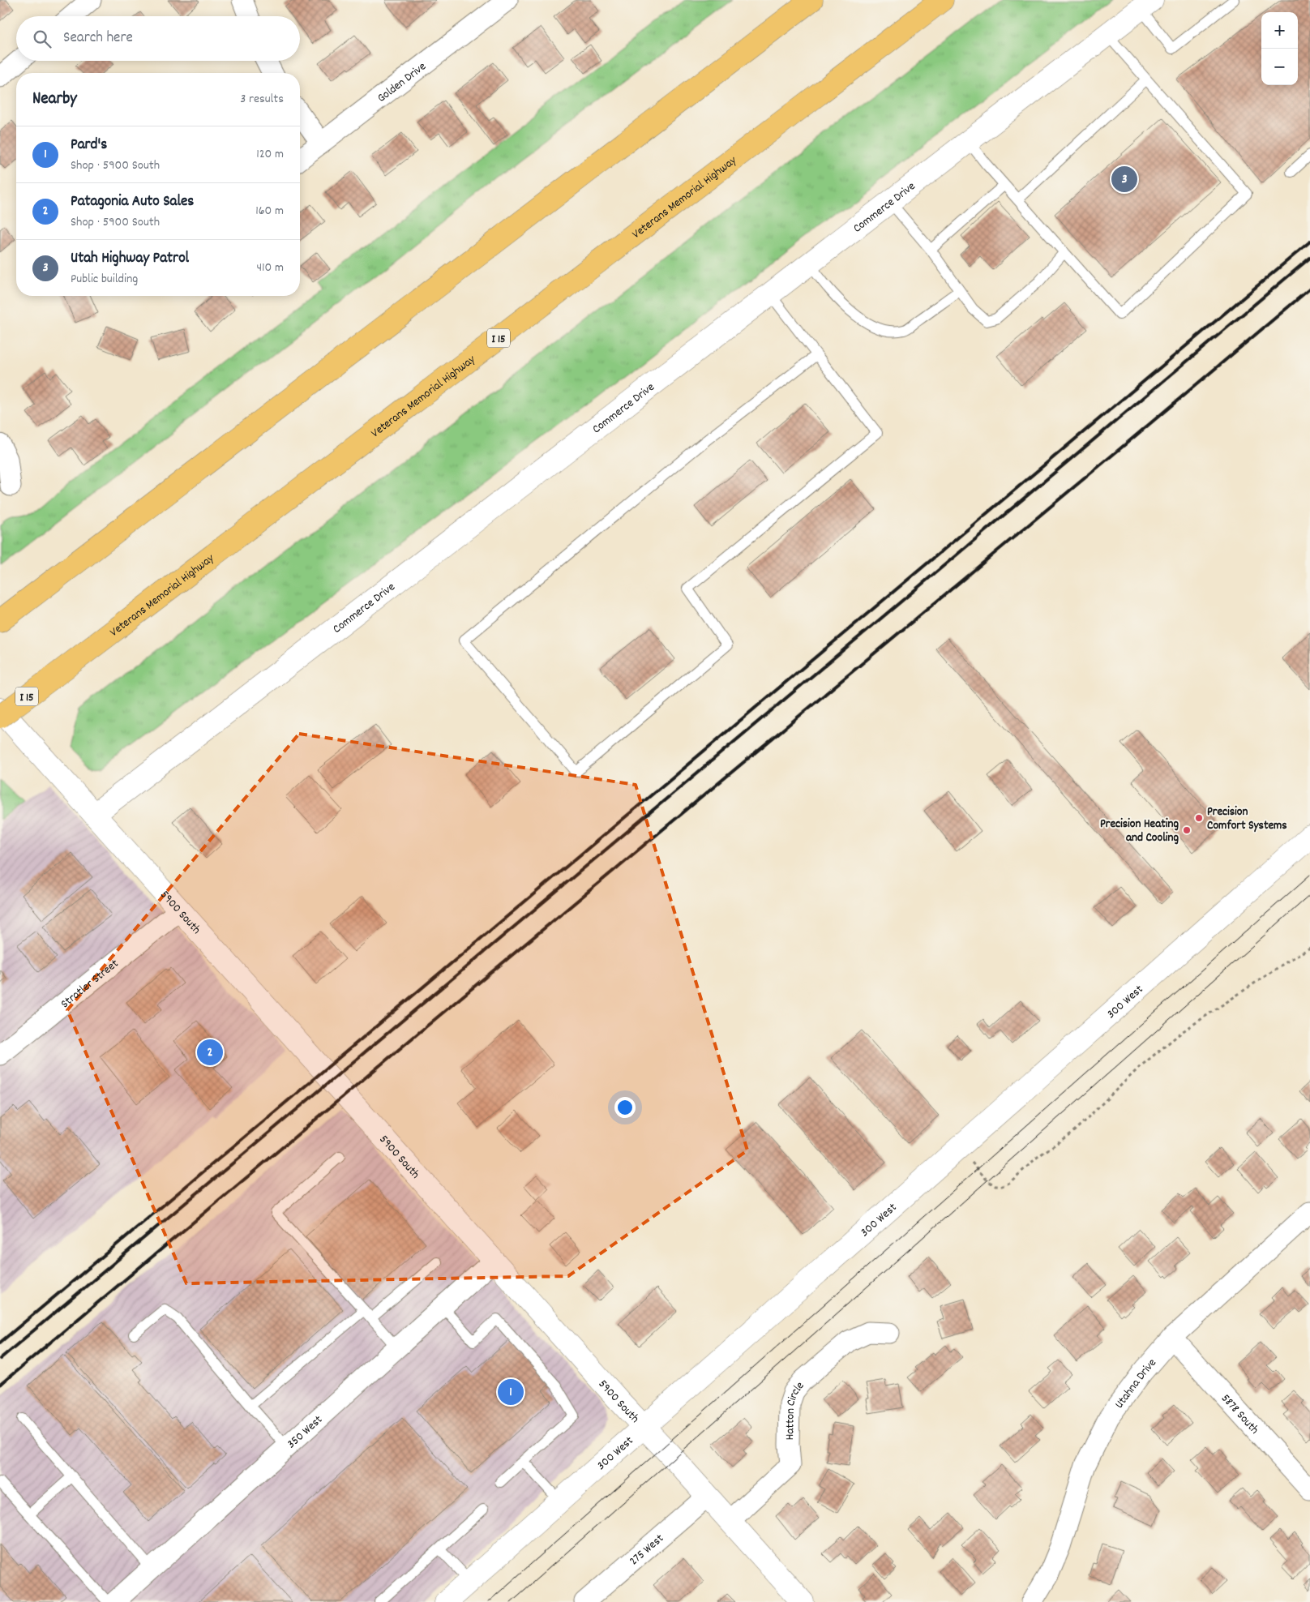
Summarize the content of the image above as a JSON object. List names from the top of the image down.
{
  "streets": {
    "highway": ["Veterans Memorial Highway", "I 15"],
    "street": [
      "Golden Drive",
      "Commerce Drive",
      "5900 South",
      "Stratler Street",
      "300 West",
      "Utahna Drive",
      "Hatton Circle",
      "5878 South",
      "350 West",
      "275 West"
    ]
  },
  "crossings": [
    ["Commerce Drive", "5900 South"],
    ["5900 South", "Stratler Street"],
    ["5900 South", "300 West"],
    ["5900 South", "Hatton Circle"],
    ["5900 South", "350 West"],
    ["5900 South", "275 West"],
    ["Utahna Drive", "5878 South"]
  ],
  "places": ["Precision Comfort Systems", "Precision Heating and Cooling"],
  "page": {
    "map_buttons": ["+", "−"],
    "search": "Search here",
    "heading": ["Nearby", "3 results"],
    "list": [
      {
        "mark": "1",
        "name": "Pard's",
        "note": "Shop · 5900 South",
        "value": "120 m"
      },
      {
        "mark": "2",
        "name": "Patagonia Auto Sales",
        "note": "Shop · 5900 South",
        "value": "160 m"
      },
      {
        "mark": "3",
        "name": "Utah Highway Patrol",
        "note": "Public building",
        "value": "410 m"
      }
    ],
    "pins": ["3", "2", "1"]
  }
}
